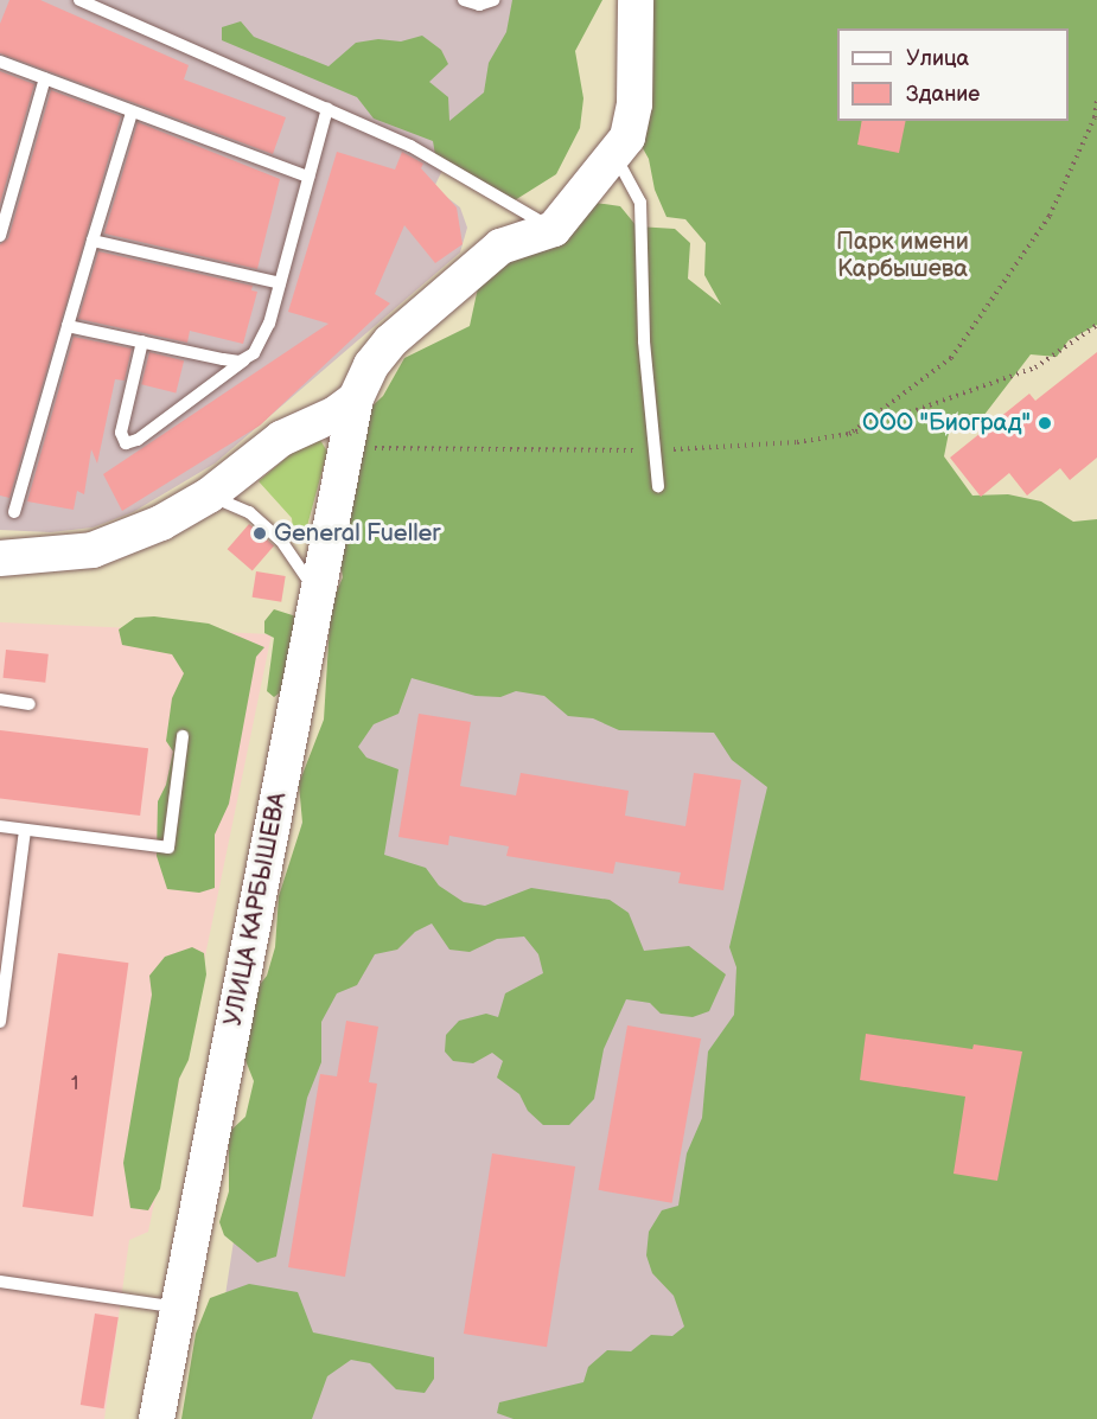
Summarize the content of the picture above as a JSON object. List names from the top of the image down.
{
  "streets": {
    "street": ["УЛИЦА КАРБЫШЕВА"]
  },
  "parks": ["Парк имени Карбышева"],
  "places": ["ООО \"Биоград\"", "General Fueller"],
  "house_numbers": ["1"],
  "legend": ["Улица", "Здание"]
}
